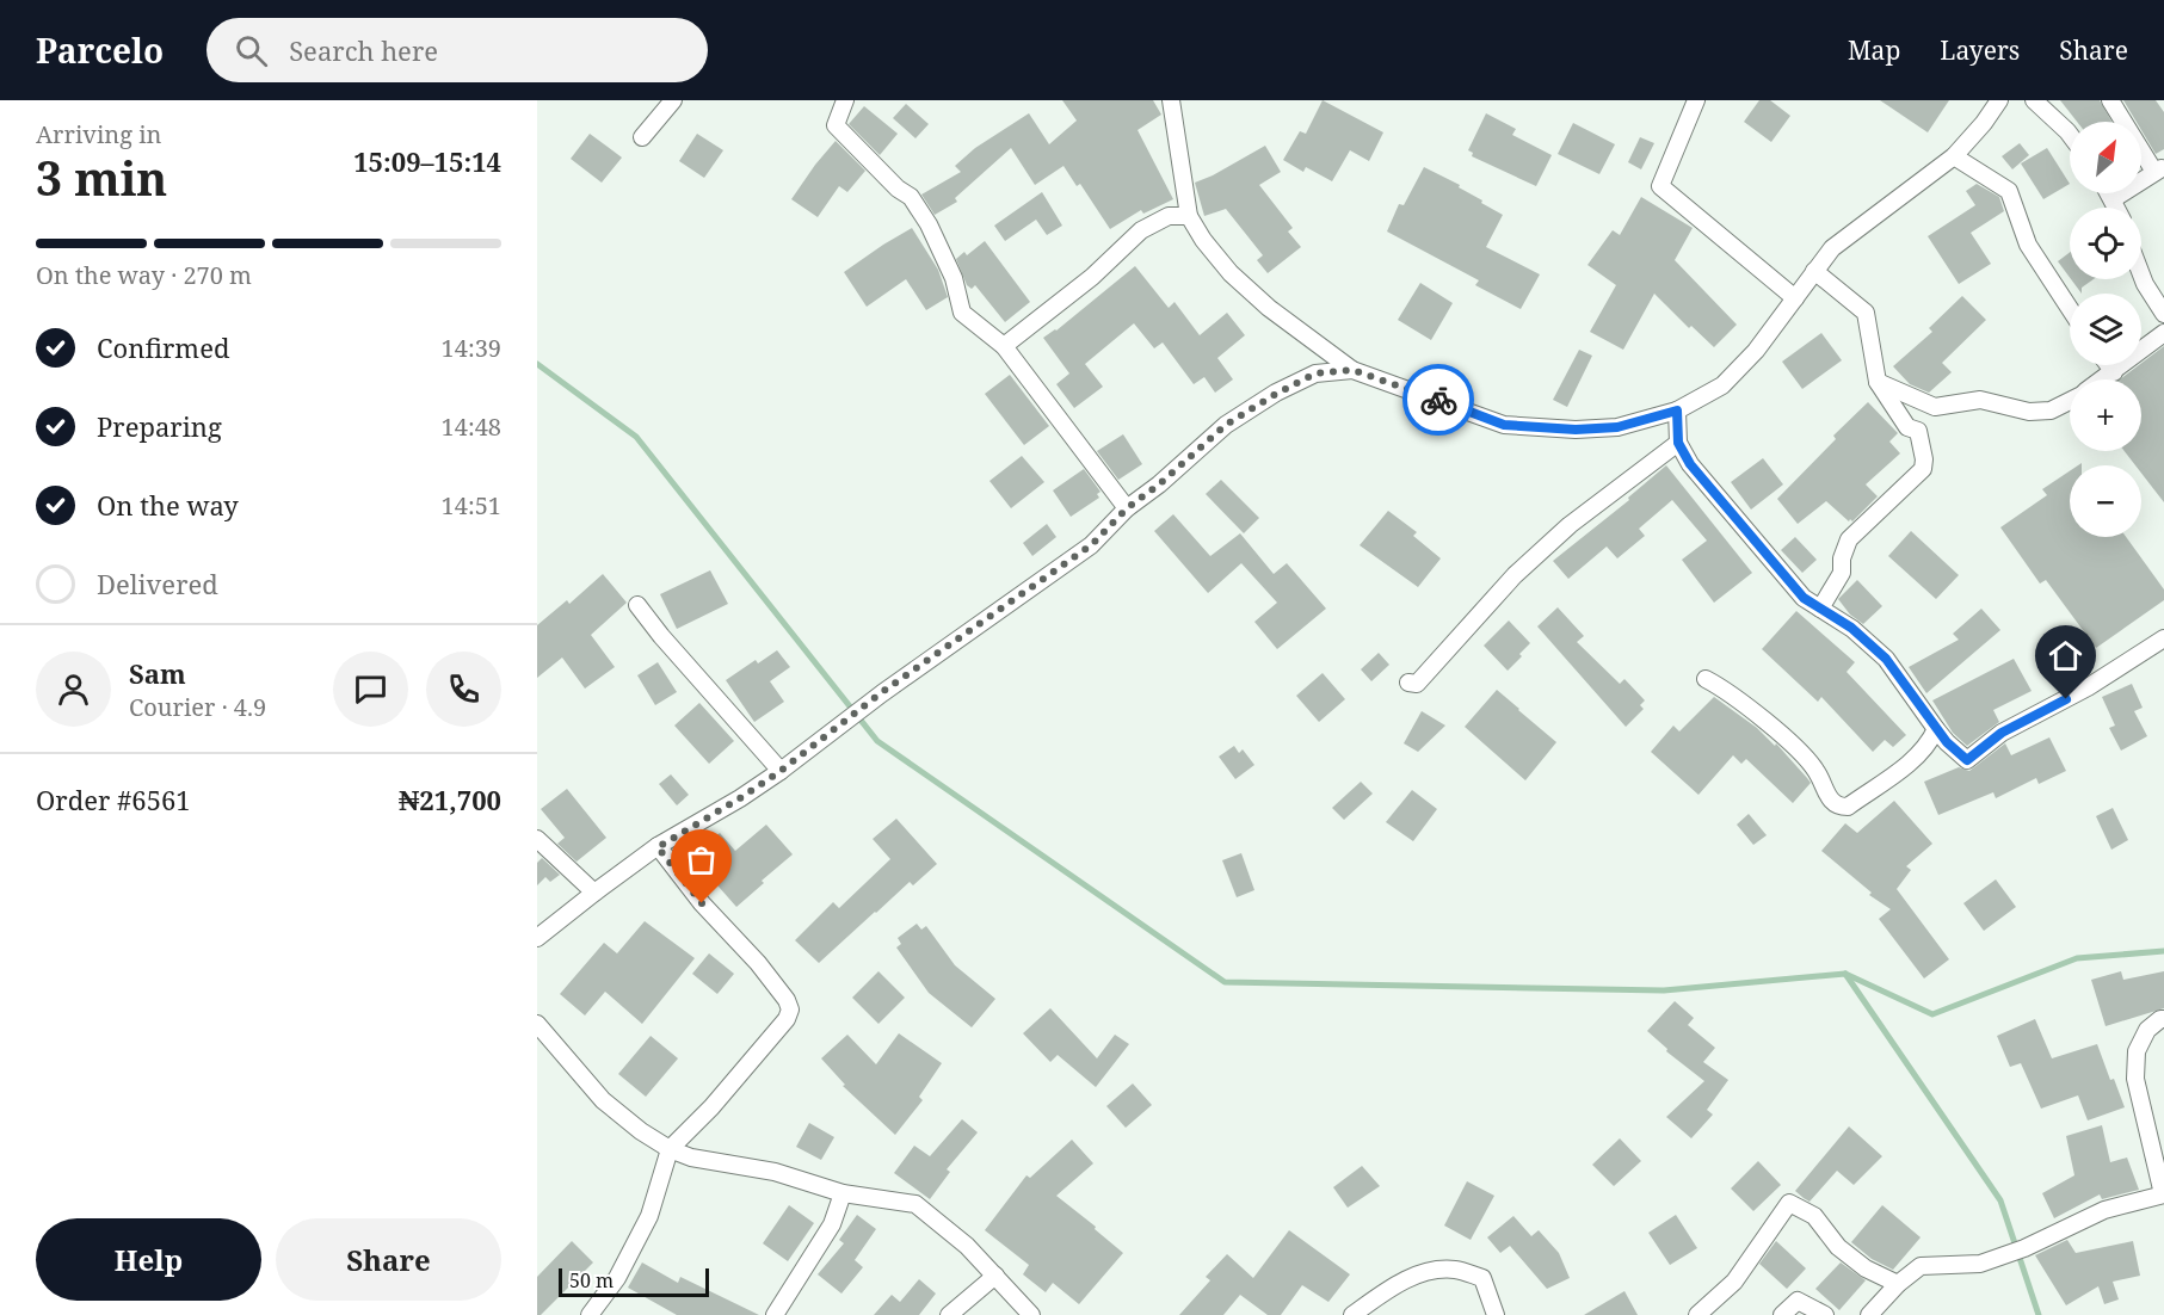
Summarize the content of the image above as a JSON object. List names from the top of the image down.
{
  "scale_bar": "50 m",
  "north": "top right",
  "page": {
    "header": "Parcelo",
    "search": "Search here",
    "nav": ["Map", "Layers", "Share"],
    "heading": ["3 min", "Arriving in", "15:09–15:14"],
    "panel": [
      "Sam",
      "Courier · 4.9",
      "Order #6561",
      "₦21,700"
    ],
    "map_buttons": ["+", "−"],
    "bar": "On the way · 270 m",
    "list": [
      ["Confirmed", "14:39"],
      ["Preparing", "14:48"],
      ["On the way", "14:51"],
      "Delivered"
    ],
    "buttons": ["Help", "Share"],
    "scale": "50 m"
  }
}
